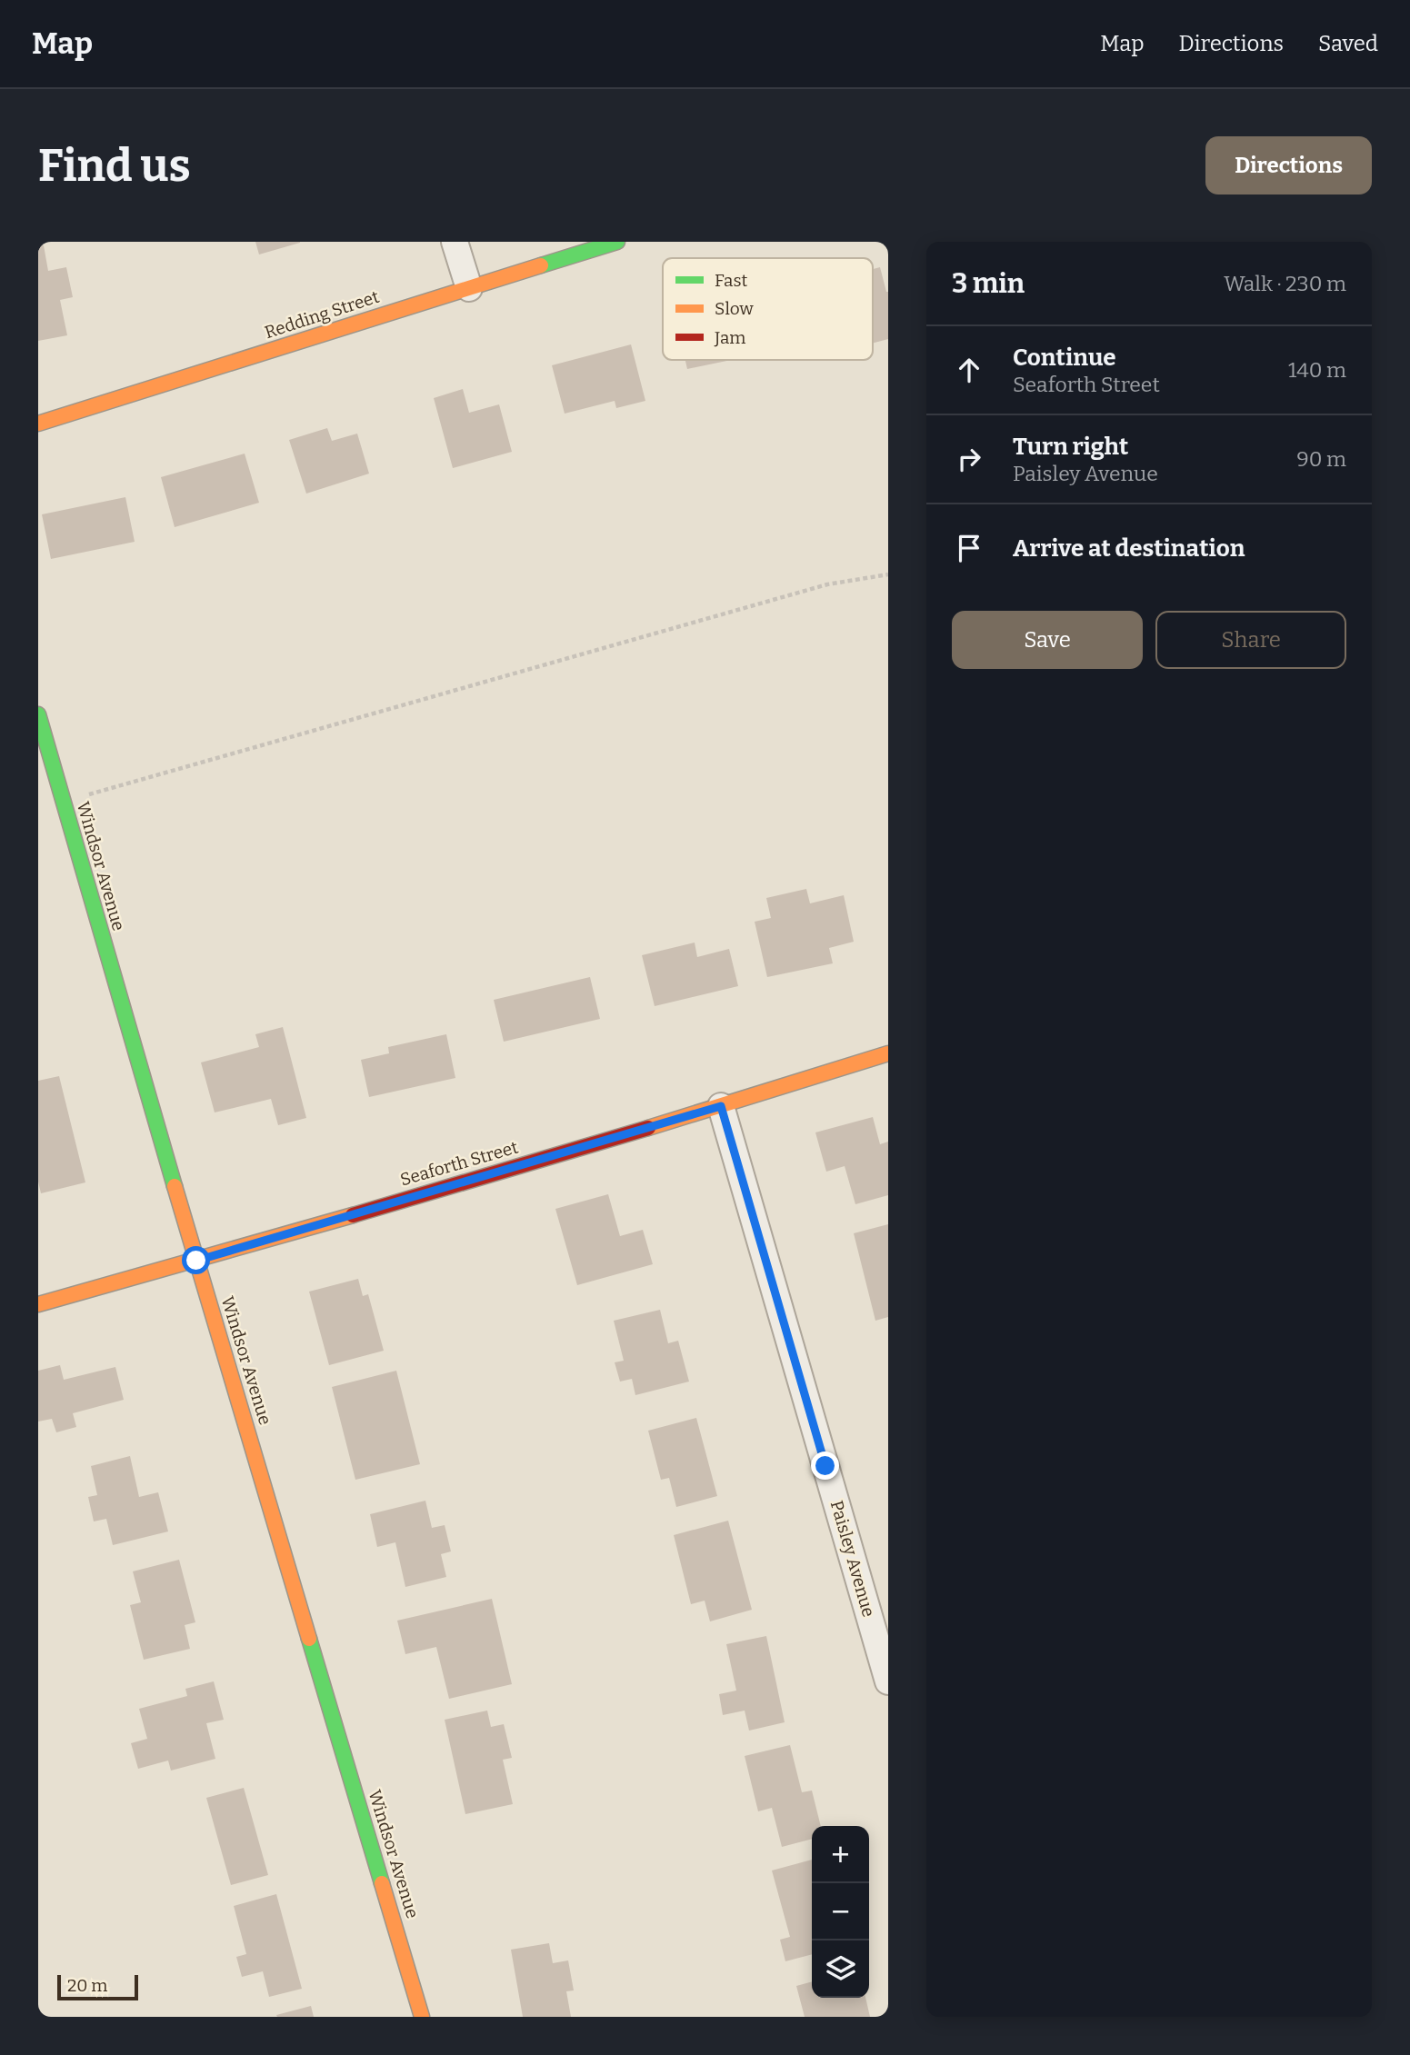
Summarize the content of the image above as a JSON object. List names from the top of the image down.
{
  "streets": {
    "street": [
      "Redding Street",
      "Windsor Avenue",
      "Seaforth Street",
      "Paisley Avenue"
    ]
  },
  "crossings": [
    ["Windsor Avenue", "Seaforth Street"],
    ["Seaforth Street", "Paisley Avenue"]
  ],
  "legend": ["Fast", "Slow", "Jam"],
  "scale_bar": "20 m",
  "page": {
    "header": "Map",
    "nav": ["Map", "Directions", "Saved"],
    "buttons": [
      "Directions",
      ["Save", "Share"]
    ],
    "title": "Find us",
    "heading": ["3 min", "Walk · 230 m"],
    "list": [
      ["Continue", "Seaforth Street", "140 m"],
      ["Turn right", "Paisley Avenue", "90 m"],
      "Arrive at destination"
    ],
    "map_buttons": ["+", "−"],
    "scale": "20 m"
  }
}
